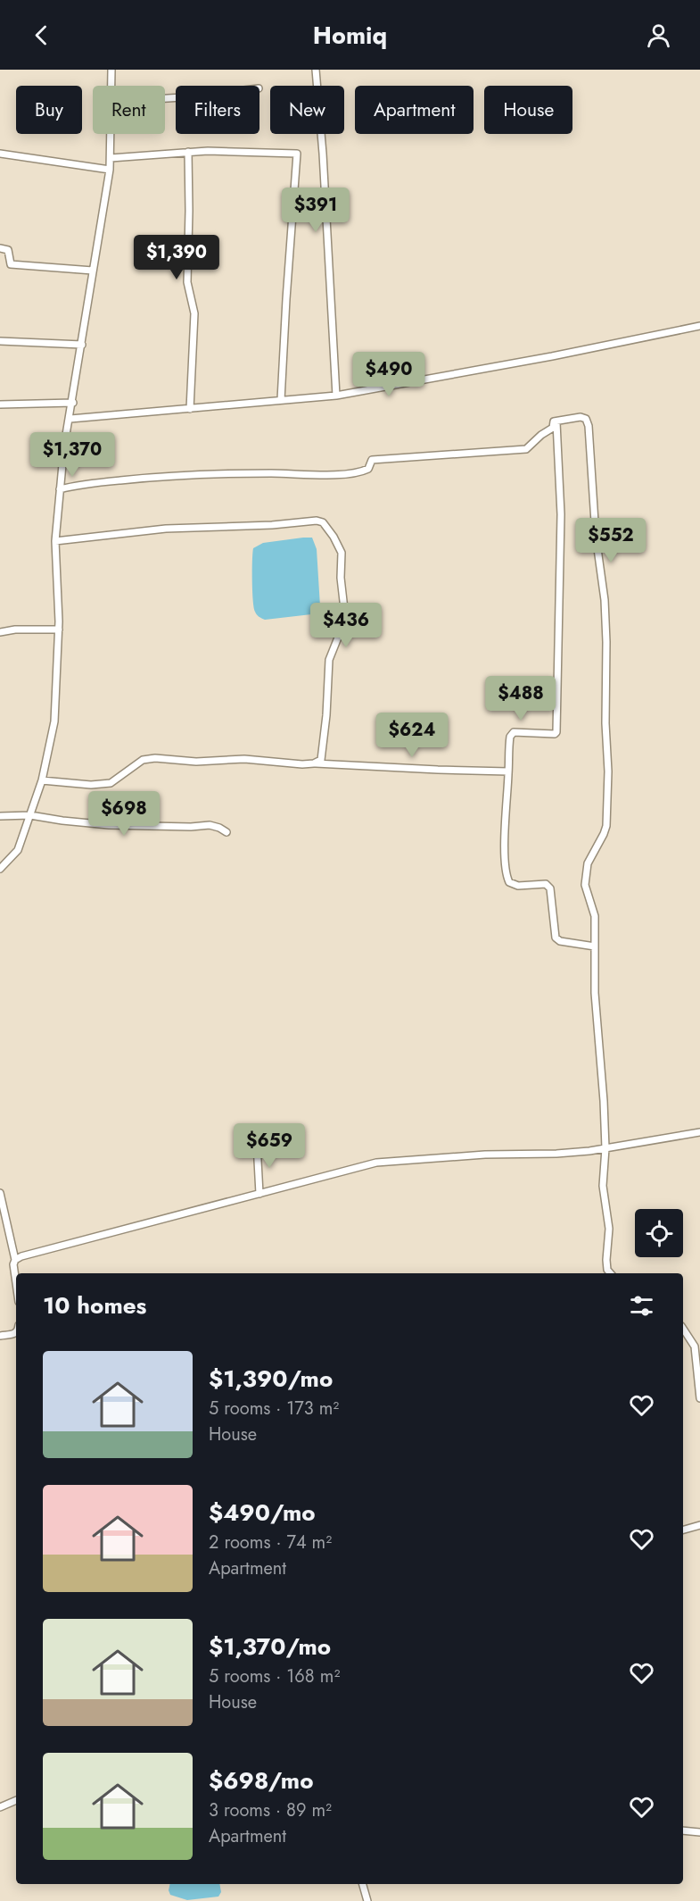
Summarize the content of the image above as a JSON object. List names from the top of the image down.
{
  "page": {
    "header": "Homiq",
    "chip": [
      "Buy",
      "Rent",
      "Filters",
      "New",
      "Apartment",
      "House"
    ],
    "price": [
      "$391",
      "$1,390",
      "$490",
      "$1,370",
      "$552",
      "$436",
      "$488",
      "$624",
      "$698",
      "$659"
    ],
    "heading": "10 homes",
    "list": [
      {
        "name": "$1,390/mo",
        "note": "5 rooms · 173 m² · House"
      },
      {
        "name": "$490/mo",
        "note": "2 rooms · 74 m² · Apartment"
      },
      {
        "name": "$1,370/mo",
        "note": "5 rooms · 168 m² · House"
      },
      {
        "name": "$698/mo",
        "note": "3 rooms · 89 m² · Apartment"
      }
    ]
  }
}
